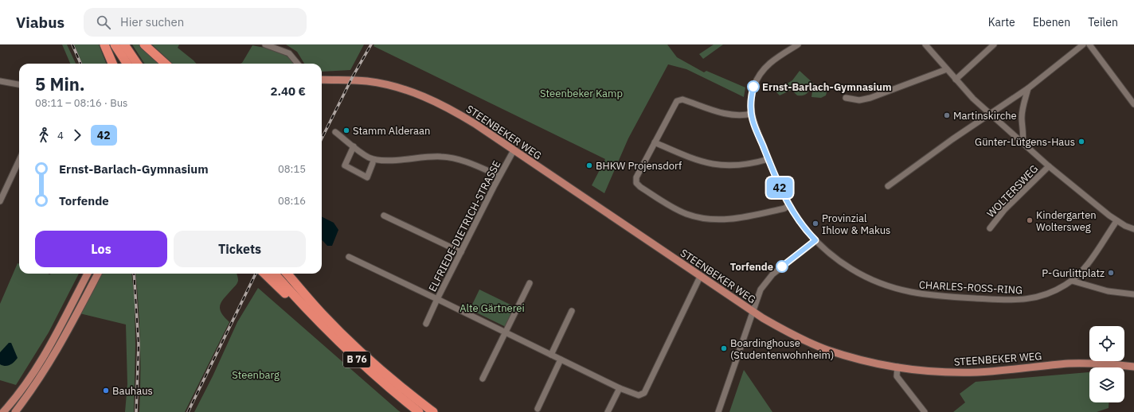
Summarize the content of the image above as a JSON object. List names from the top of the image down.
{
  "streets": {
    "highway": ["B 76"],
    "main road": ["STEENBEKER WEG"],
    "street": ["WOLTERSWEG", "ELFRIEDE-DIETRICH-STRASSE", "CHARLES-ROSS-RING"]
  },
  "crossings": [
    ["STEENBEKER WEG", "ELFRIEDE-DIETRICH-STRASSE"]
  ],
  "parks": ["Steenbeker Kamp", "Alte Gärtnerei", "Steenbarg"],
  "places": [
    "Ernst-Barlach-Gymnasium",
    "Martinskirche",
    "Stamm Alderaan",
    "Günter-Lütgens-Haus",
    "BHKW Projensdorf",
    "Kindergarten Woltersweg",
    "Provinzial Ihlow & Makus",
    "Torfende",
    "P-Gurlittplatz",
    "Boardinghouse (Studentenwohnheim)",
    "Bauhaus"
  ],
  "lines": ["bus line 42"],
  "page": {
    "header": "Viabus",
    "search": "Hier suchen",
    "nav": ["Karte", "Ebenen", "Teilen"],
    "on_map": "42",
    "heading": ["5 Min.", "08:11 – 08:16 · Bus", "2.40 €"],
    "legs": ["4", "42"],
    "list": [
      {
        "name": "Ernst-Barlach-Gymnasium",
        "value": "08:15"
      },
      {
        "name": "Torfende",
        "value": "08:16"
      }
    ],
    "buttons": ["Los", "Tickets"]
  }
}
